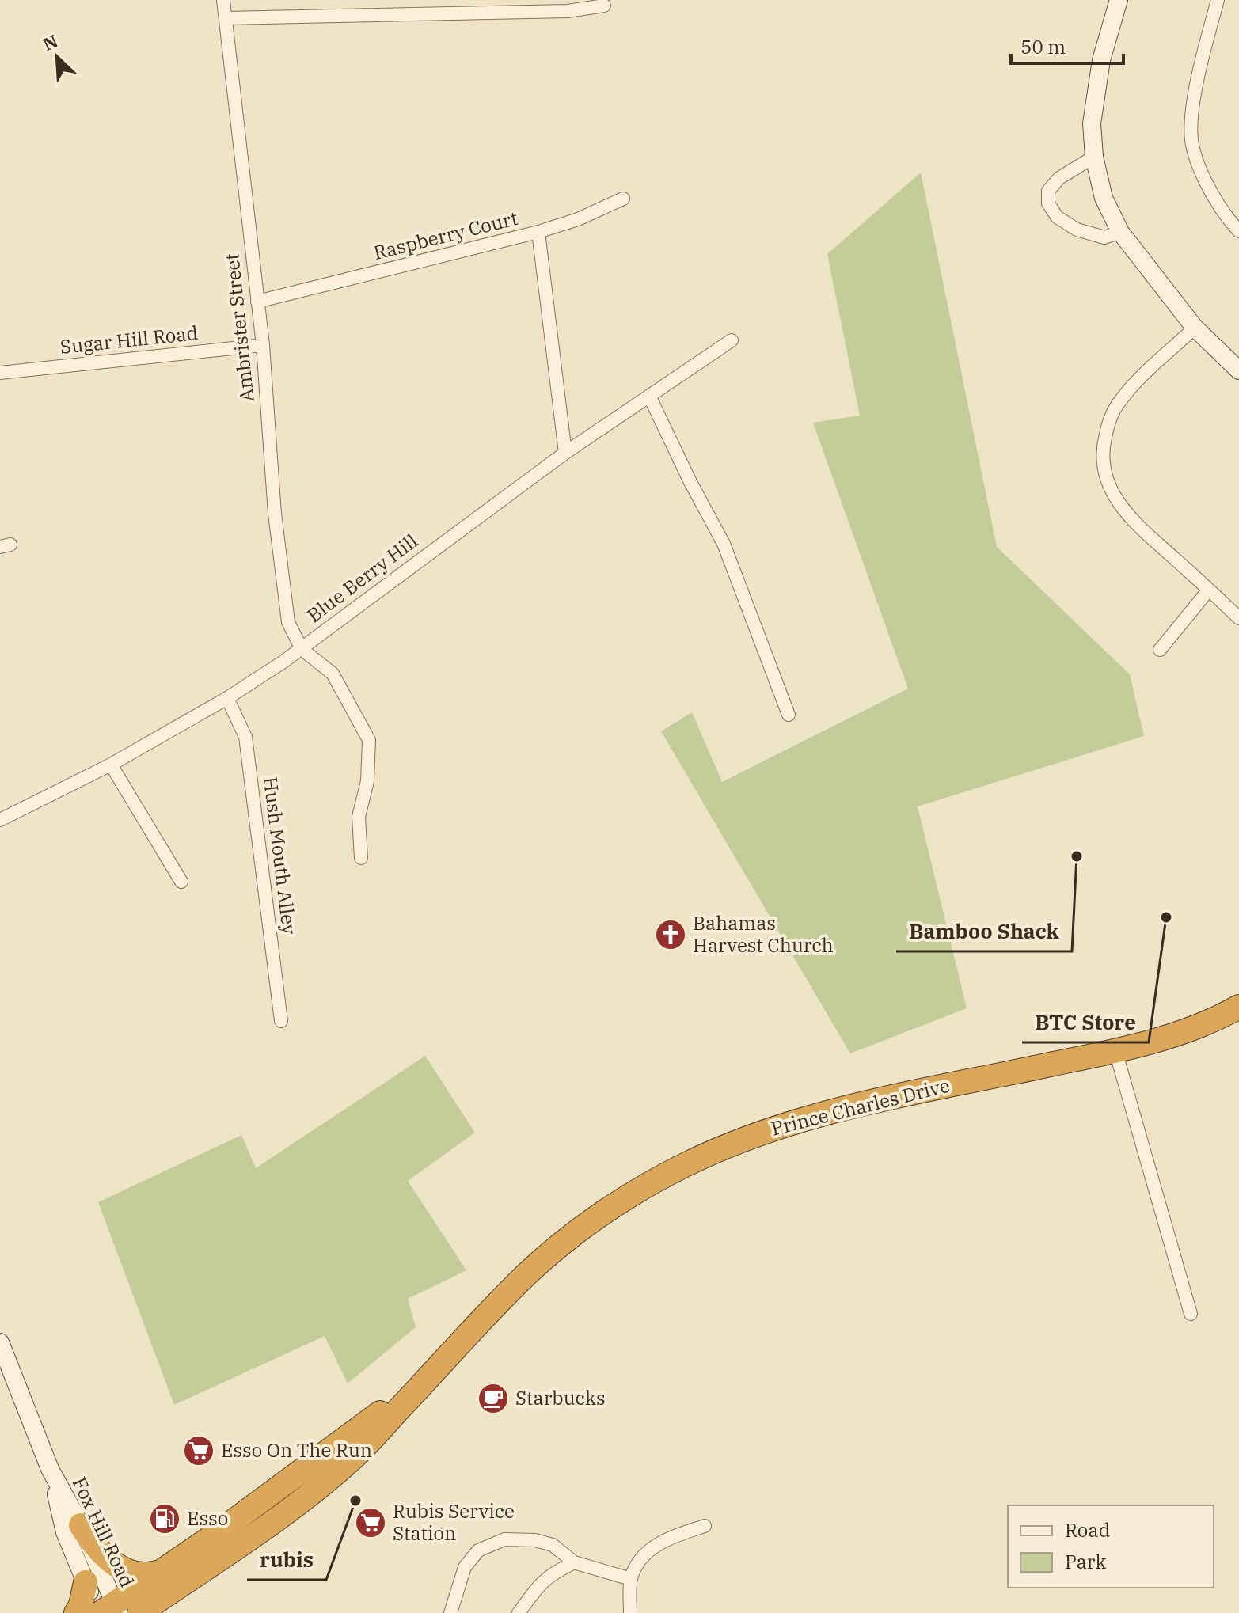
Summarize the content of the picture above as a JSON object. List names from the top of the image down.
{
  "streets": {
    "highway": ["Prince Charles Drive"],
    "main road": ["Fox Hill Road"],
    "street": [
      "Raspberry Court",
      "Ambrister Street",
      "Sugar Hill Road",
      "Blue Berry Hill",
      "Hush Mouth Alley"
    ]
  },
  "crossings": [
    ["Raspberry Court", "Ambrister Street"],
    ["Raspberry Court", "Blue Berry Hill"],
    ["Ambrister Street", "Sugar Hill Road"],
    ["Ambrister Street", "Blue Berry Hill"],
    ["Blue Berry Hill", "Hush Mouth Alley"],
    ["Prince Charles Drive", "Fox Hill Road"]
  ],
  "places": {
    "other": ["Bamboo Shack", "BTC Store", "rubis"],
    "church": ["Bahamas Harvest Church"],
    "cafe": ["Starbucks"],
    "supermarket": ["Esso On The Run", "Rubis Service Station"],
    "fuel station": ["Esso"]
  },
  "legend": ["Road", "Park"],
  "scale_bar": "50 m",
  "north": "top left"
}
